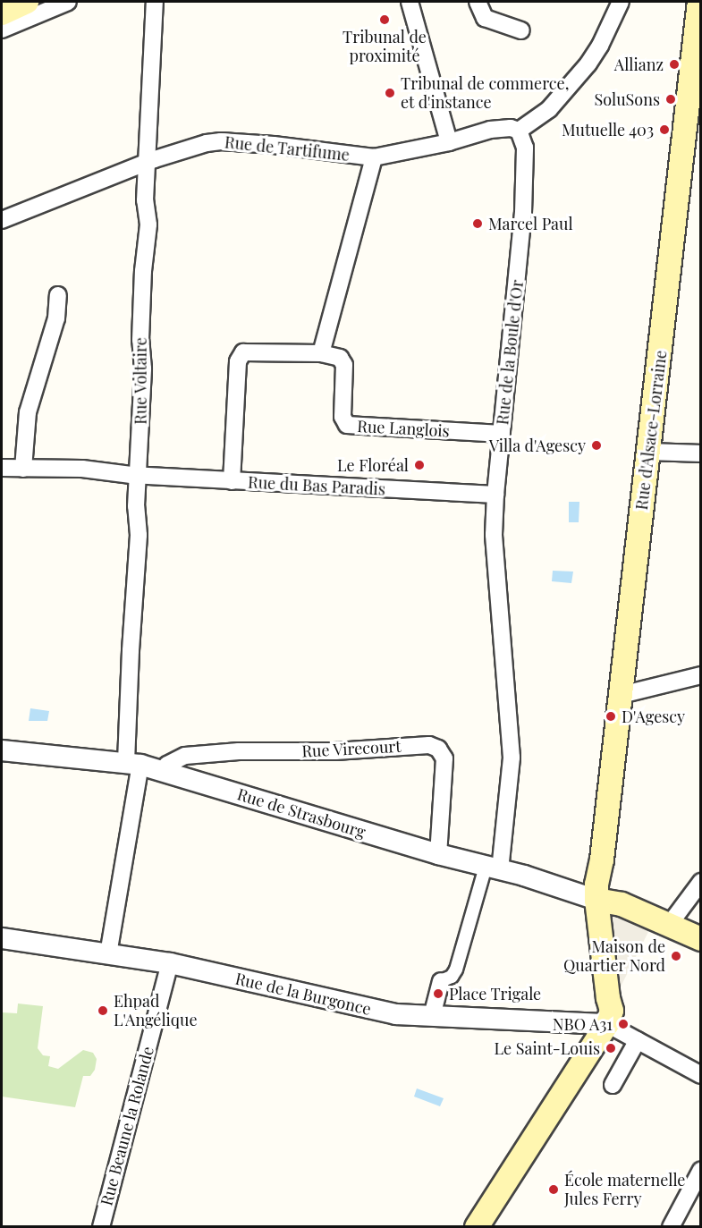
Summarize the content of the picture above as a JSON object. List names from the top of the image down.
{
  "streets": {
    "main road": ["Rue d'Alsace-Lorraine"],
    "street": [
      "Rue de Tartifume",
      "Rue de la Boule d'Or",
      "Rue Voltaire",
      "Rue Langlois",
      "Rue du Bas Paradis",
      "Rue Virecourt",
      "Rue de Strasbourg",
      "Rue de la Burgonce",
      "Rue Beaune la Rolande"
    ]
  },
  "crossings": [
    ["Rue de Tartifume", "Rue de la Boule d'Or"],
    ["Rue de Tartifume", "Rue Voltaire"],
    ["Rue de la Boule d'Or", "Rue Langlois"],
    ["Rue de la Boule d'Or", "Rue du Bas Paradis"],
    ["Rue de la Boule d'Or", "Rue de Strasbourg"],
    ["Rue Voltaire", "Rue du Bas Paradis"],
    ["Rue Voltaire", "Rue de Strasbourg"],
    ["Rue Voltaire", "Rue de la Burgonce"],
    ["Rue Langlois", "Rue du Bas Paradis"],
    ["Rue d'Alsace-Lorraine", "Rue de Strasbourg"],
    ["Rue d'Alsace-Lorraine", "Rue de la Burgonce"],
    ["Rue Virecourt", "Rue de Strasbourg"],
    ["Rue de la Burgonce", "Rue Beaune la Rolande"]
  ],
  "places": [
    "Tribunal de proximité",
    "Allianz",
    "Tribunal de commerce, et d'instance",
    "SoluSons",
    "Mutuelle 403",
    "Marcel Paul",
    "Villa d'Agescy",
    "Le Floréal",
    "D'Agescy",
    "Maison de Quartier Nord",
    "Place Trigale",
    "Ehpad L'Angélique",
    "NBO A31",
    "Le Saint-Louis",
    "École maternelle Jules Ferry"
  ]
}
